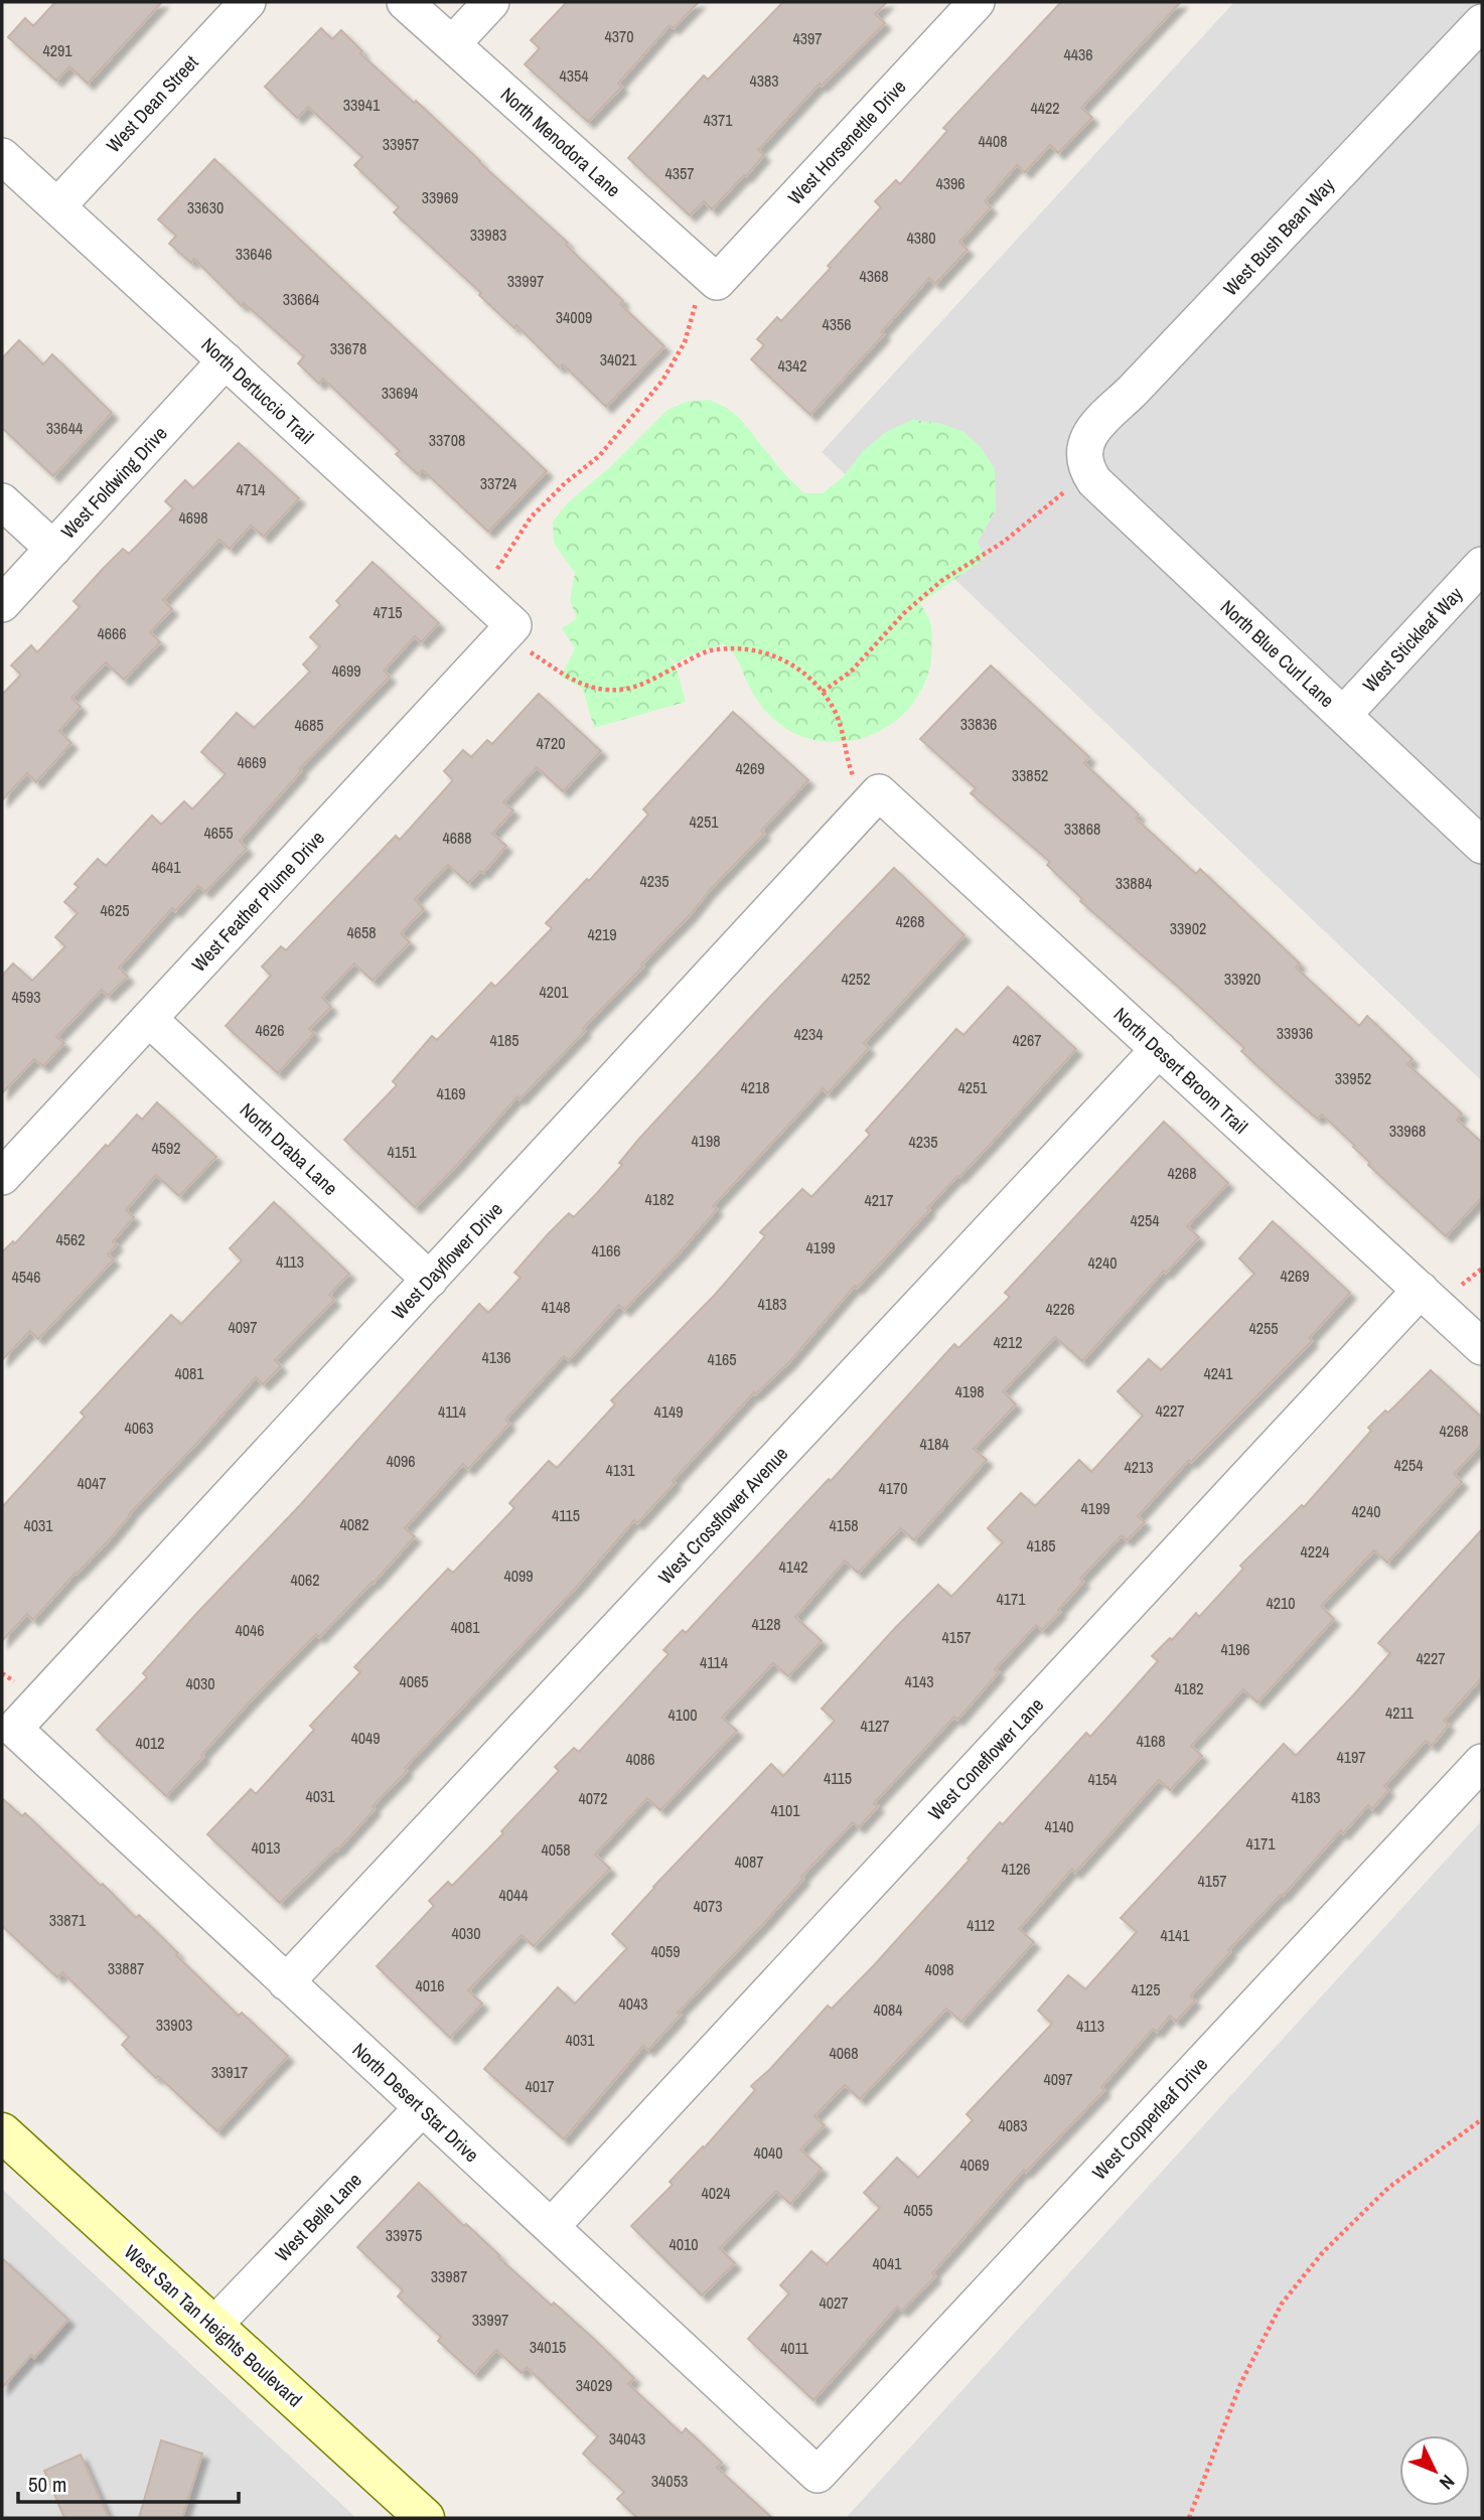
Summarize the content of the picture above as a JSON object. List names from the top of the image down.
{
  "streets": {
    "street": [
      "West Dean Street",
      "North Menodora Lane",
      "West Horsenettle Drive",
      "West Bush Bean Way",
      "North Dertuccio Trail",
      "West Foldwing Drive",
      "West Stickleaf Way",
      "North Blue Curl Lane",
      "West Feather Plume Drive",
      "North Desert Broom Trail",
      "North Draba Lane",
      "West Dayflower Drive",
      "West Crossflower Avenue",
      "West Coneflower Lane",
      "North Desert Star Drive",
      "West Copperleaf Drive",
      "West Belle Lane",
      "West San Tan Heights Boulevard"
    ]
  },
  "crossings": [
    ["West Dean Street", "North Dertuccio Trail"],
    ["North Menodora Lane", "West Horsenettle Drive"],
    ["West Bush Bean Way", "North Blue Curl Lane"],
    ["North Dertuccio Trail", "West Foldwing Drive"],
    ["North Dertuccio Trail", "West Feather Plume Drive"],
    ["West Stickleaf Way", "North Blue Curl Lane"],
    ["West Feather Plume Drive", "North Draba Lane"],
    ["North Desert Broom Trail", "West Dayflower Drive"],
    ["North Desert Broom Trail", "West Crossflower Avenue"],
    ["North Desert Broom Trail", "West Coneflower Lane"],
    ["North Draba Lane", "West Dayflower Drive"],
    ["West Dayflower Drive", "North Desert Star Drive"],
    ["West Crossflower Avenue", "North Desert Star Drive"],
    ["West Coneflower Lane", "North Desert Star Drive"],
    ["North Desert Star Drive", "West Copperleaf Drive"],
    ["North Desert Star Drive", "West Belle Lane"],
    ["West Belle Lane", "West San Tan Heights Boulevard"]
  ],
  "house_numbers": [
    "4370",
    "4397",
    "4291",
    "4436",
    "4354",
    "4383",
    "33941",
    "4422",
    "4371",
    "4408",
    "33957",
    "4357",
    "4396",
    "33969",
    "33630",
    "33983",
    "4380",
    "33646",
    "4368",
    "33997",
    "33664",
    "34009",
    "4356",
    "33678",
    "34021",
    "4342",
    "33694",
    "33644",
    "33708",
    "33724",
    "4714",
    "4698",
    "4715",
    "4666",
    "4699",
    "33836",
    "4685",
    "4720",
    "4669",
    "4269",
    "33852",
    "4251",
    "33868",
    "4655",
    "4688",
    "4641",
    "4235",
    "33884",
    "4625",
    "4268",
    "33902",
    "4658",
    "4219",
    "4252",
    "33920",
    "4201",
    "4593",
    "4626",
    "33936",
    "4234",
    "4185",
    "4267",
    "33952",
    "4218",
    "4251",
    "4169",
    "33968",
    "4198",
    "4235",
    "4592",
    "4151",
    "4268",
    "4182",
    "4217",
    "4254",
    "4562",
    "4199",
    "4166",
    "4113",
    "4240",
    "4269",
    "4546",
    "4183",
    "4148",
    "4226",
    "4097",
    "4255",
    "4212",
    "4136",
    "4165",
    "4081",
    "4241",
    "4198",
    "4227",
    "4114",
    "4149",
    "4063",
    "4268",
    "4184",
    "4096",
    "4254",
    "4213",
    "4131",
    "4047",
    "4170",
    "4199",
    "4240",
    "4115",
    "4082",
    "4031",
    "4158",
    "4185",
    "4224",
    "4142",
    "4099",
    "4062",
    "4171",
    "4210",
    "4128",
    "4081",
    "4046",
    "4157",
    "4196",
    "4227",
    "4114",
    "4065",
    "4143",
    "4030",
    "4182",
    "4211",
    "4100",
    "4127",
    "4049",
    "4168",
    "4012",
    "4197",
    "4086",
    "4115",
    "4154",
    "4031",
    "4183",
    "4072",
    "4101",
    "4140",
    "4171",
    "4013",
    "4058",
    "4087",
    "4126",
    "4157",
    "4044",
    "4073",
    "33871",
    "4112",
    "4030",
    "4141",
    "4059",
    "33887",
    "4098",
    "4016",
    "4125",
    "4043",
    "4084",
    "33903",
    "4113",
    "4031",
    "4068",
    "33917",
    "4097",
    "4017",
    "4083",
    "4040",
    "4069",
    "4024",
    "4055",
    "33975",
    "4010",
    "4041",
    "33987",
    "4027",
    "33997",
    "34015",
    "4011",
    "34029",
    "34043",
    "34053"
  ],
  "scale_bar": "50 m",
  "north": "bottom right"
}
